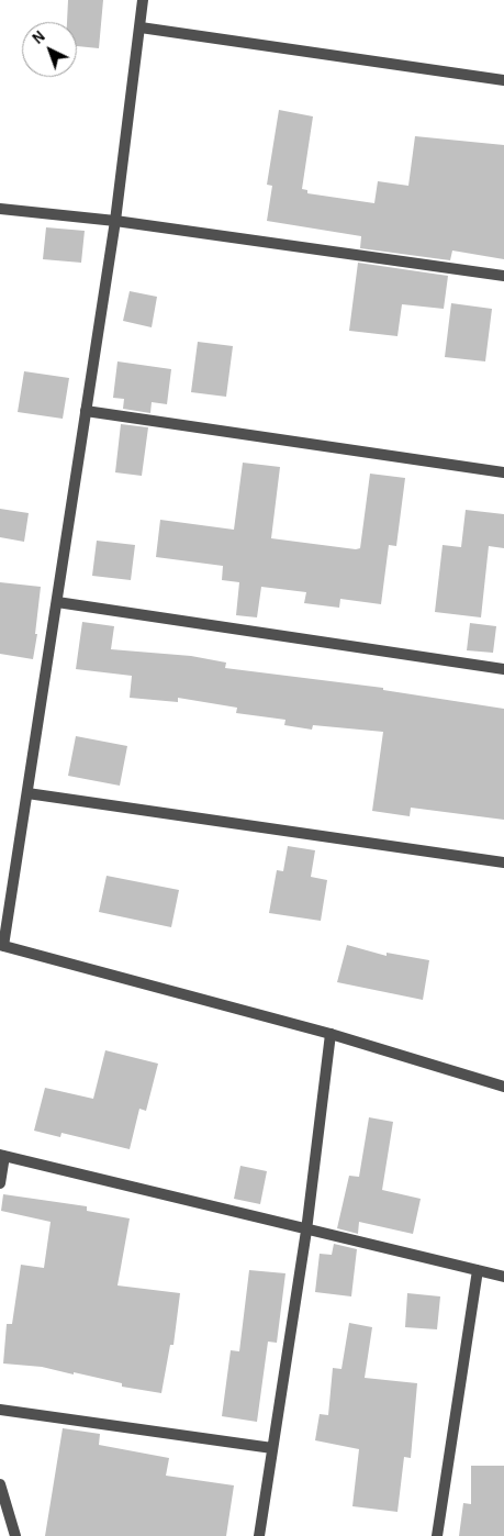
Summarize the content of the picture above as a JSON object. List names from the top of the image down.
{
  "north": "top left"
}
